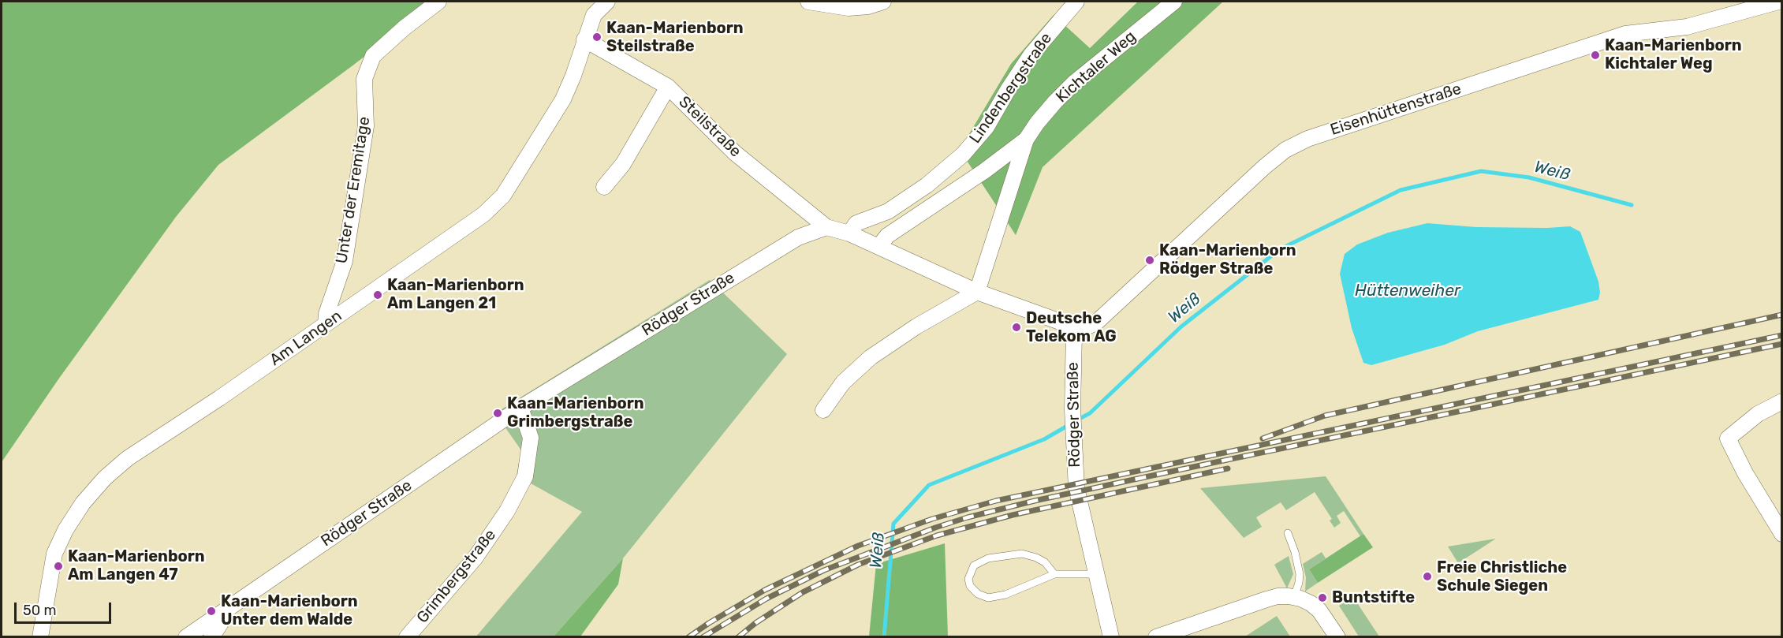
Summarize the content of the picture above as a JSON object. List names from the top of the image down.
{
  "streets": {
    "street": [
      "Kichtaler Weg",
      "Lindenbergstraße",
      "Eisenhüttenstraße",
      "Steilstraße",
      "Unter der Eremitage",
      "Rödger Straße",
      "Am Langen",
      "Grimbergstraße"
    ]
  },
  "crossings": [
    ["Eisenhüttenstraße", "Rödger Straße"],
    ["Steilstraße", "Rödger Straße"],
    ["Steilstraße", "Am Langen"],
    ["Unter der Eremitage", "Am Langen"],
    ["Rödger Straße", "Grimbergstraße"]
  ],
  "water": ["Weiß", "Hüttenweiher"],
  "places": [
    "Kaan-Marienborn Steilstraße",
    "Kaan-Marienborn Kichtaler Weg",
    "Kaan-Marienborn Rödger Straße",
    "Kaan-Marienborn Am Langen 21",
    "Deutsche Telekom AG",
    "Kaan-Marienborn Grimbergstraße",
    "Kaan-Marienborn Am Langen 47",
    "Freie Christliche Schule Siegen",
    "Buntstifte",
    "Kaan-Marienborn Unter dem Walde"
  ],
  "scale_bar": "50 m"
}
